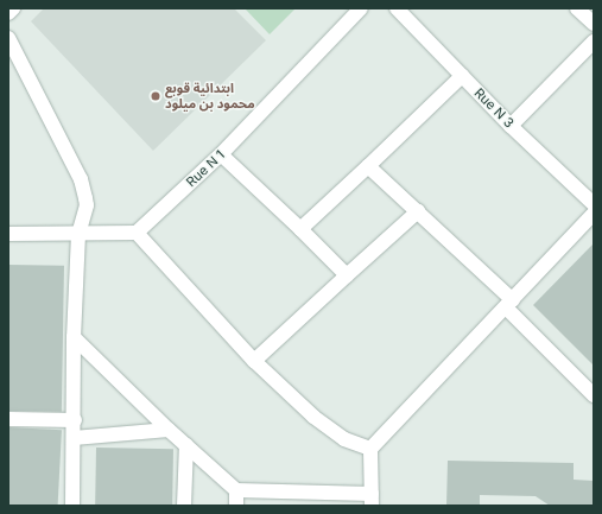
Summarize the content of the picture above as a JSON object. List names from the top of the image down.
{
  "streets": {
    "street": ["Rue N 3", "Rue N 1"]
  },
  "places": ["ابتدائية قوبع محمود بن ميلود"]
}
